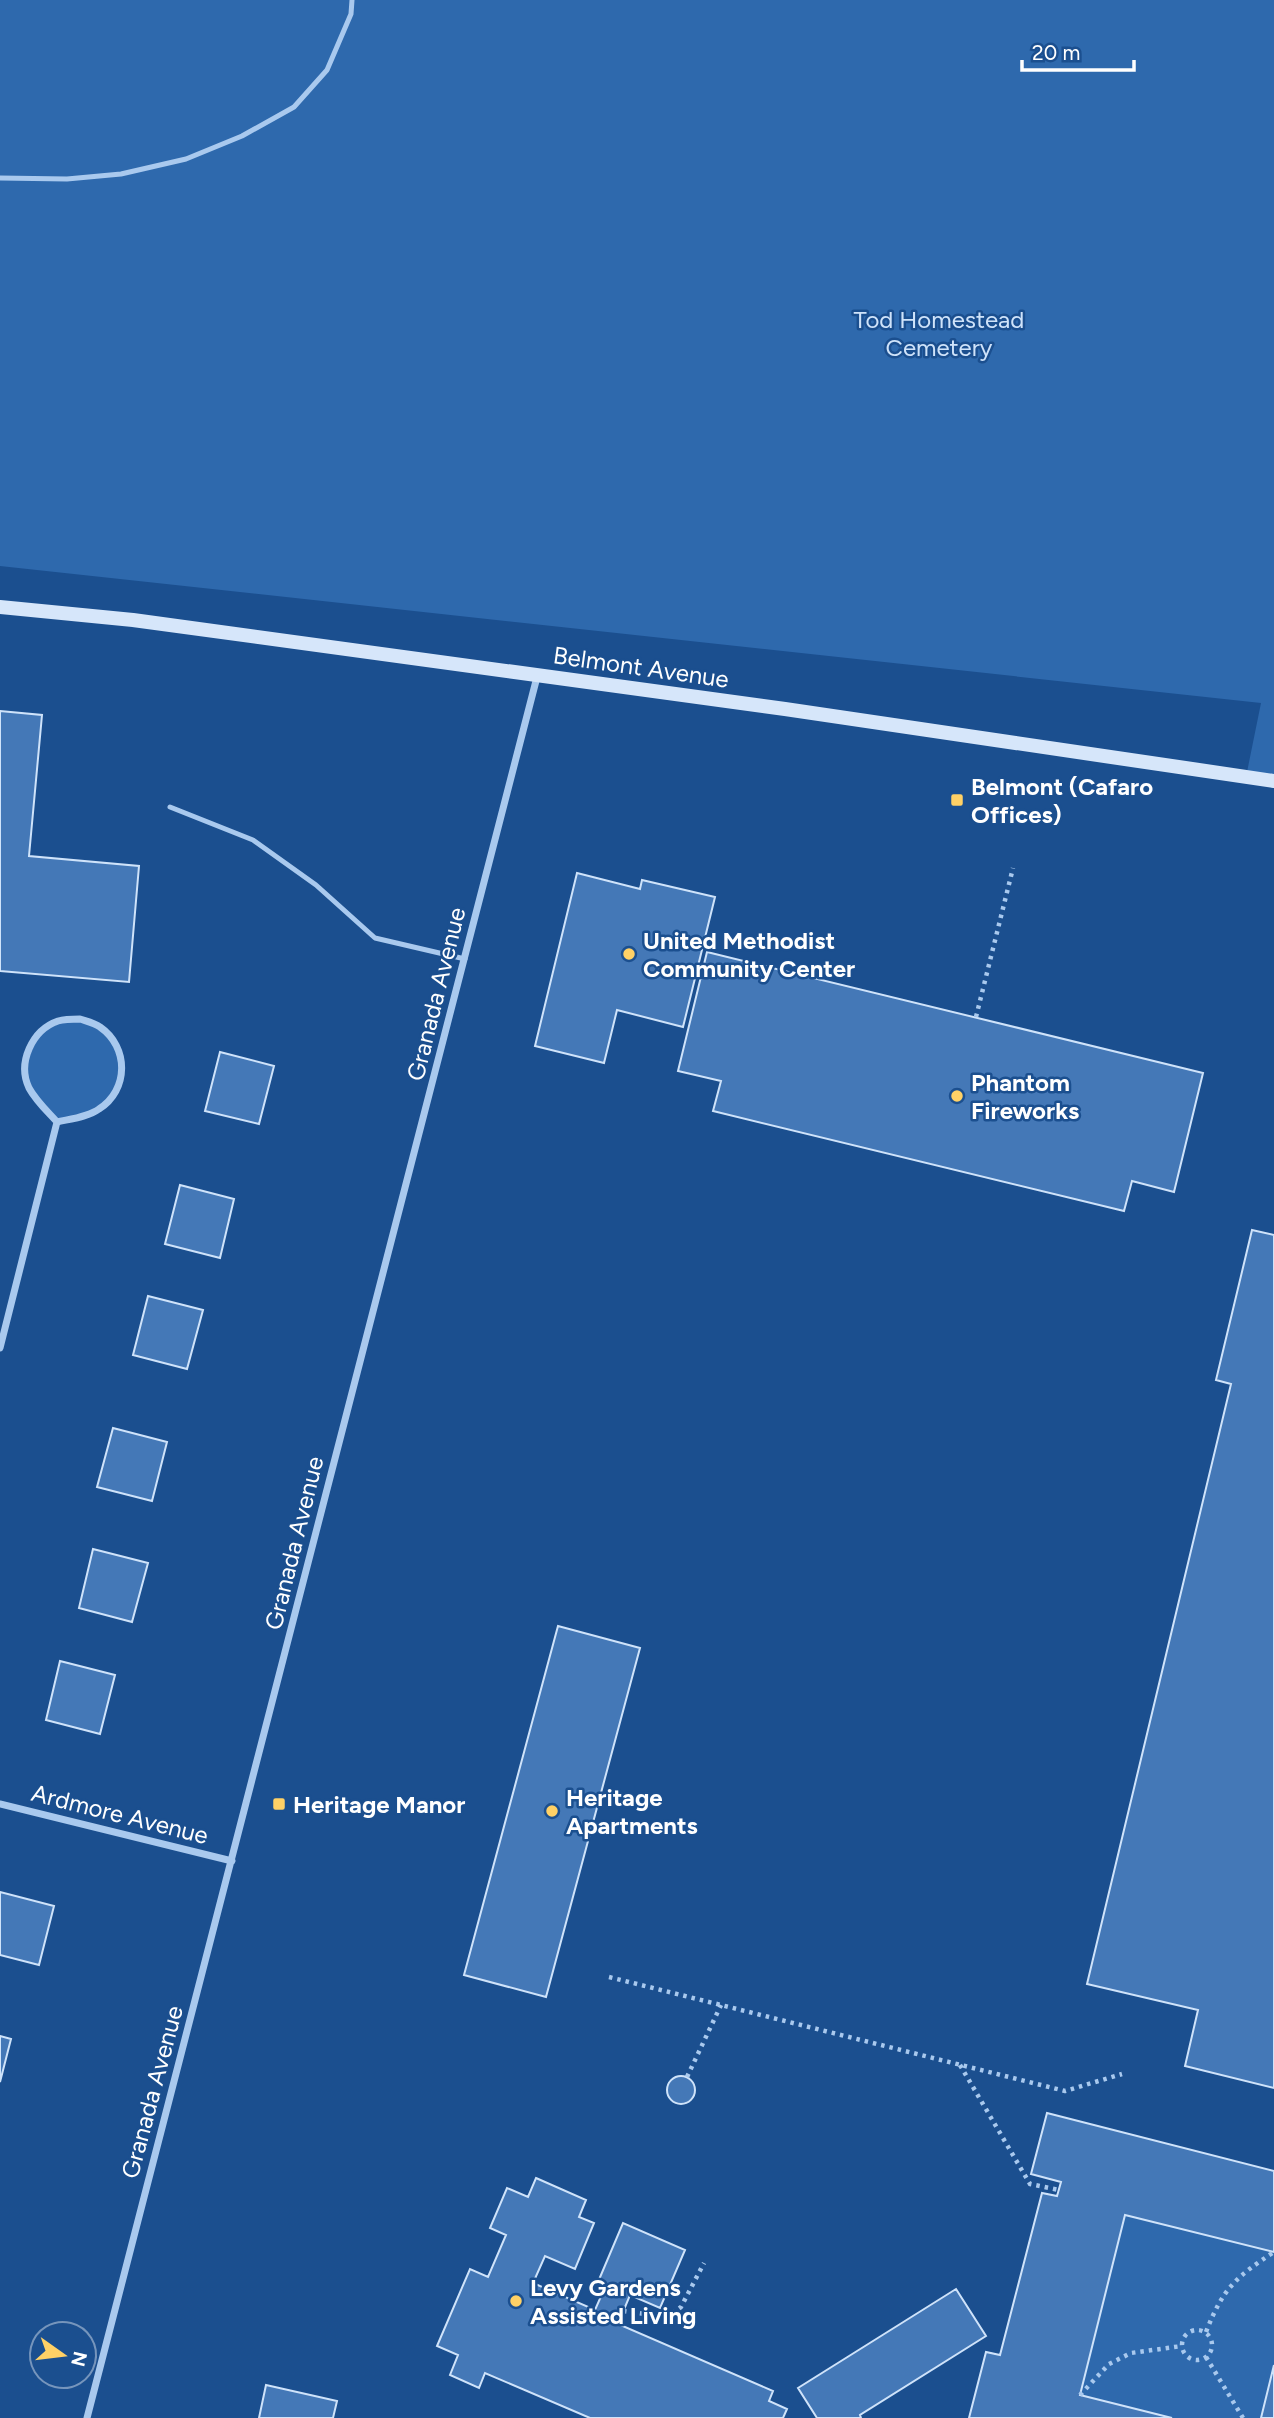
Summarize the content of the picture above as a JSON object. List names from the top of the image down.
{
  "streets": {
    "main road": ["Belmont Avenue"],
    "street": ["Granada Avenue", "Ardmore Avenue"]
  },
  "crossings": [
    ["Belmont Avenue", "Granada Avenue"],
    ["Granada Avenue", "Ardmore Avenue"]
  ],
  "parks": ["Tod Homestead Cemetery"],
  "places": {
    "transit": ["Belmont (Cafaro Offices)", "Heritage Manor"],
    "other": [
      "United Methodist Community Center",
      "Phantom Fireworks",
      "Heritage Apartments",
      "Levy Gardens Assisted Living"
    ]
  },
  "scale_bar": "20 m",
  "north": "right"
}
